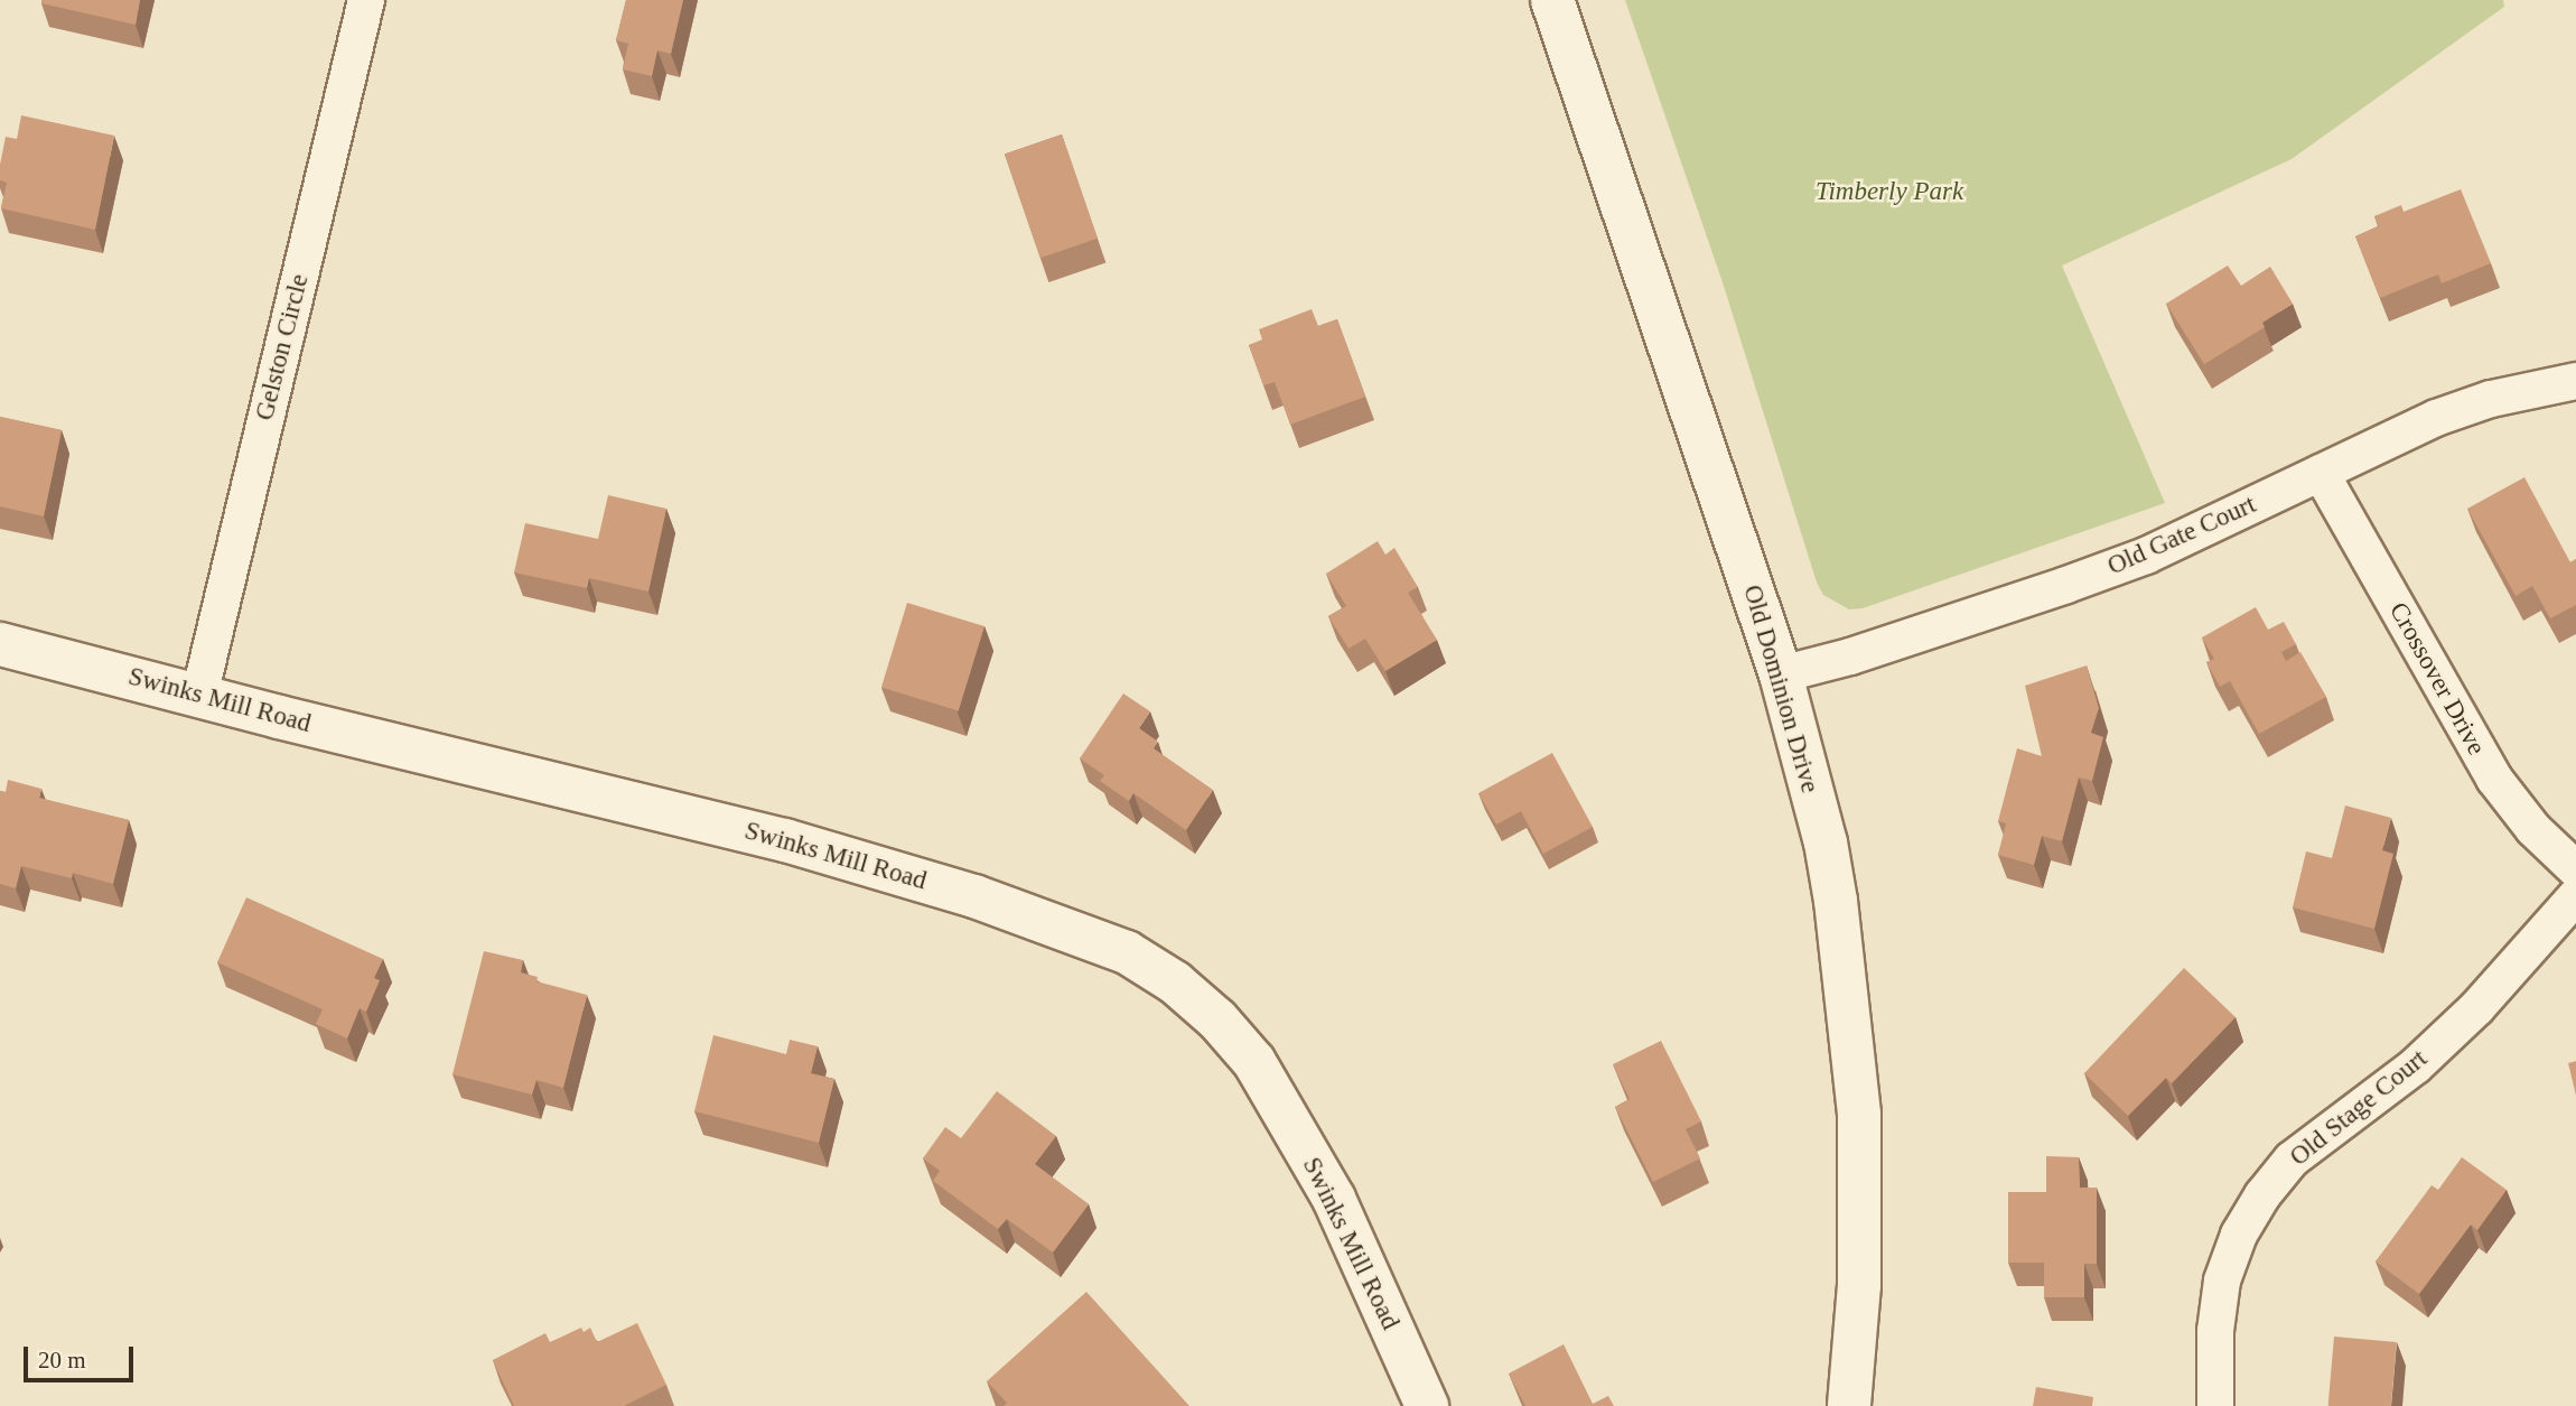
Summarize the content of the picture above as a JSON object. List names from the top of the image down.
{
  "streets": {
    "street": [
      "Gelston Circle",
      "Old Gate Court",
      "Crossover Drive",
      "Old Dominion Drive",
      "Swinks Mill Road",
      "Old Stage Court"
    ]
  },
  "crossings": [
    ["Gelston Circle", "Swinks Mill Road"],
    ["Old Gate Court", "Crossover Drive"],
    ["Old Gate Court", "Old Dominion Drive"]
  ],
  "parks": ["Timberly Park"],
  "scale_bar": "20 m"
}
